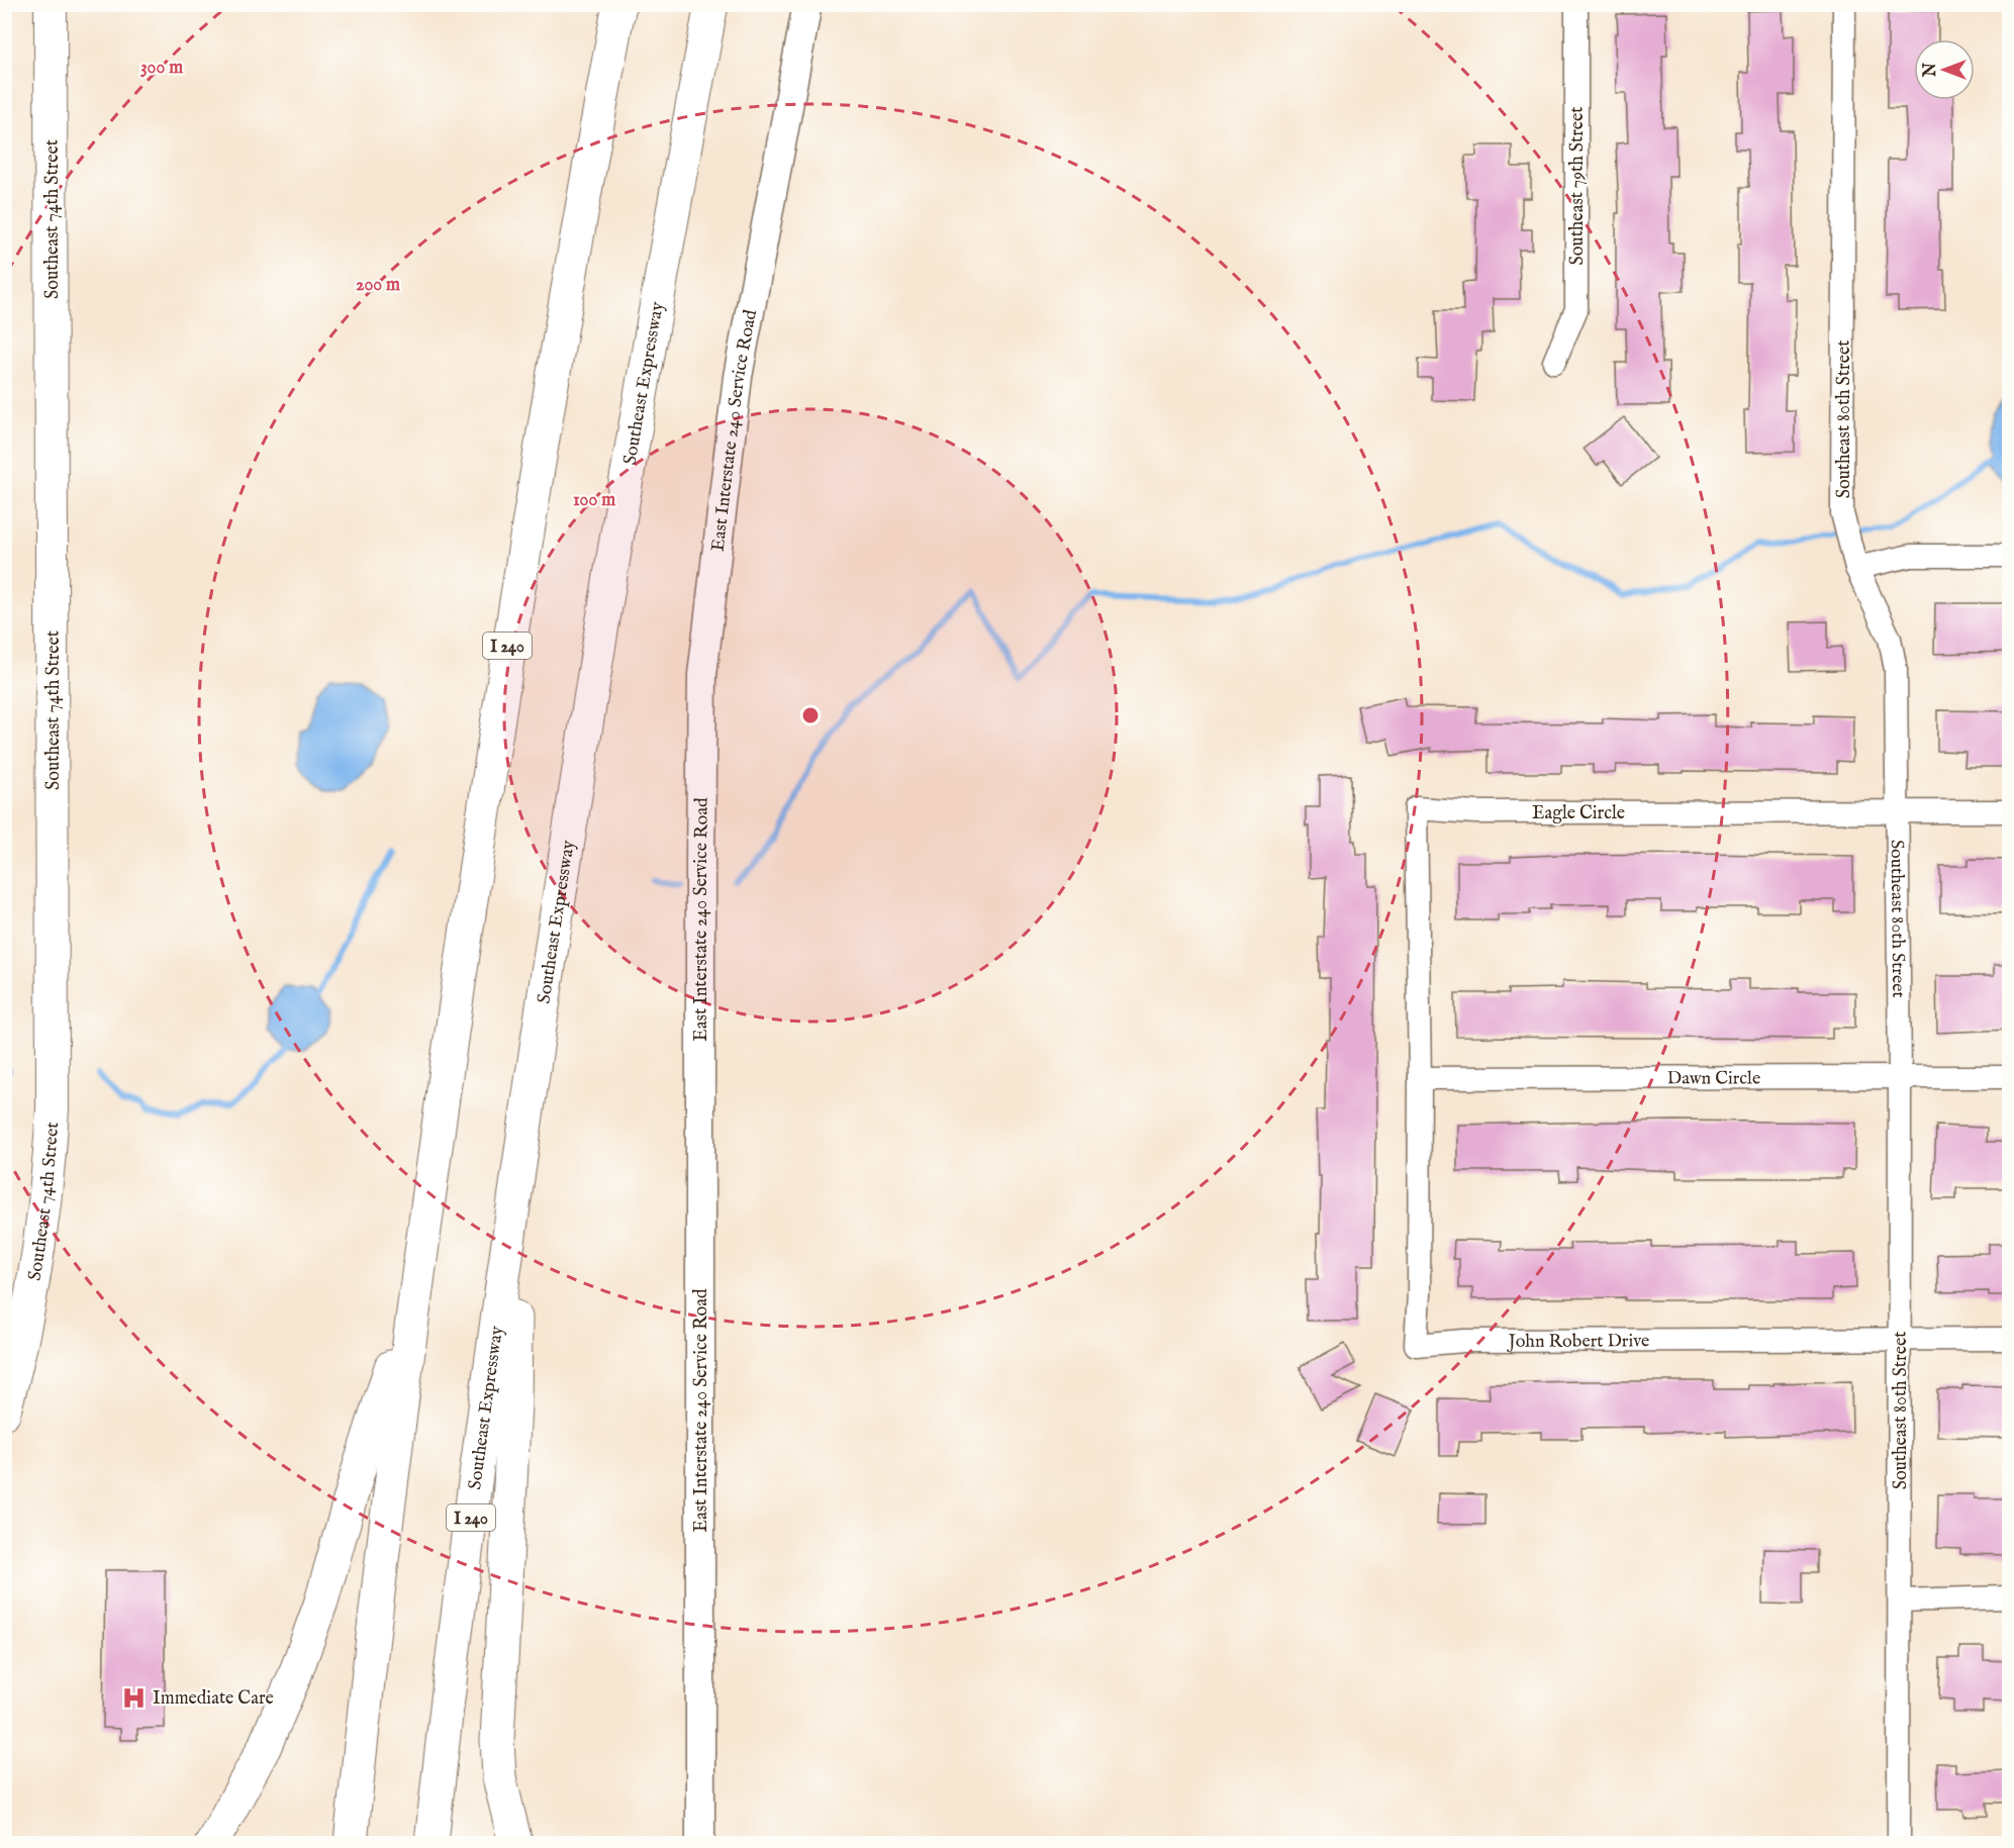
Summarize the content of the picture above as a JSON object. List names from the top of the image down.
{
  "streets": {
    "highway": ["Southeast Expressway", "I 240"],
    "main road": ["Southeast 74th Street"],
    "street": [
      "Southeast 79th Street",
      "Southeast 80th Street",
      "East Interstate 240 Service Road",
      "Eagle Circle",
      "Dawn Circle",
      "John Robert Drive"
    ]
  },
  "crossings": [
    ["Southeast 80th Street", "Eagle Circle"],
    ["Southeast 80th Street", "Dawn Circle"],
    ["Southeast 80th Street", "John Robert Drive"],
    ["Eagle Circle", "Dawn Circle"],
    ["Eagle Circle", "John Robert Drive"],
    ["Dawn Circle", "John Robert Drive"]
  ],
  "places": {
    "hospital": ["Immediate Care"]
  },
  "north": "left",
  "rings": ["300 m", "200 m", "100 m"]
}
